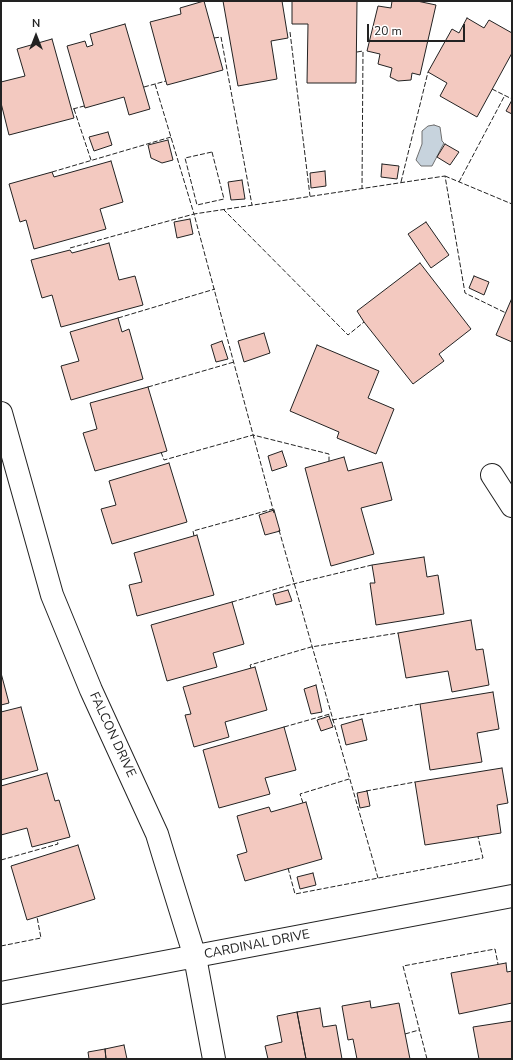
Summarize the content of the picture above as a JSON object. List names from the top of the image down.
{
  "streets": {
    "street": ["FALCON DRIVE", "CARDINAL DRIVE"]
  },
  "crossings": [
    ["FALCON DRIVE", "CARDINAL DRIVE"]
  ],
  "scale_bar": "20 m",
  "north": "top"
}
